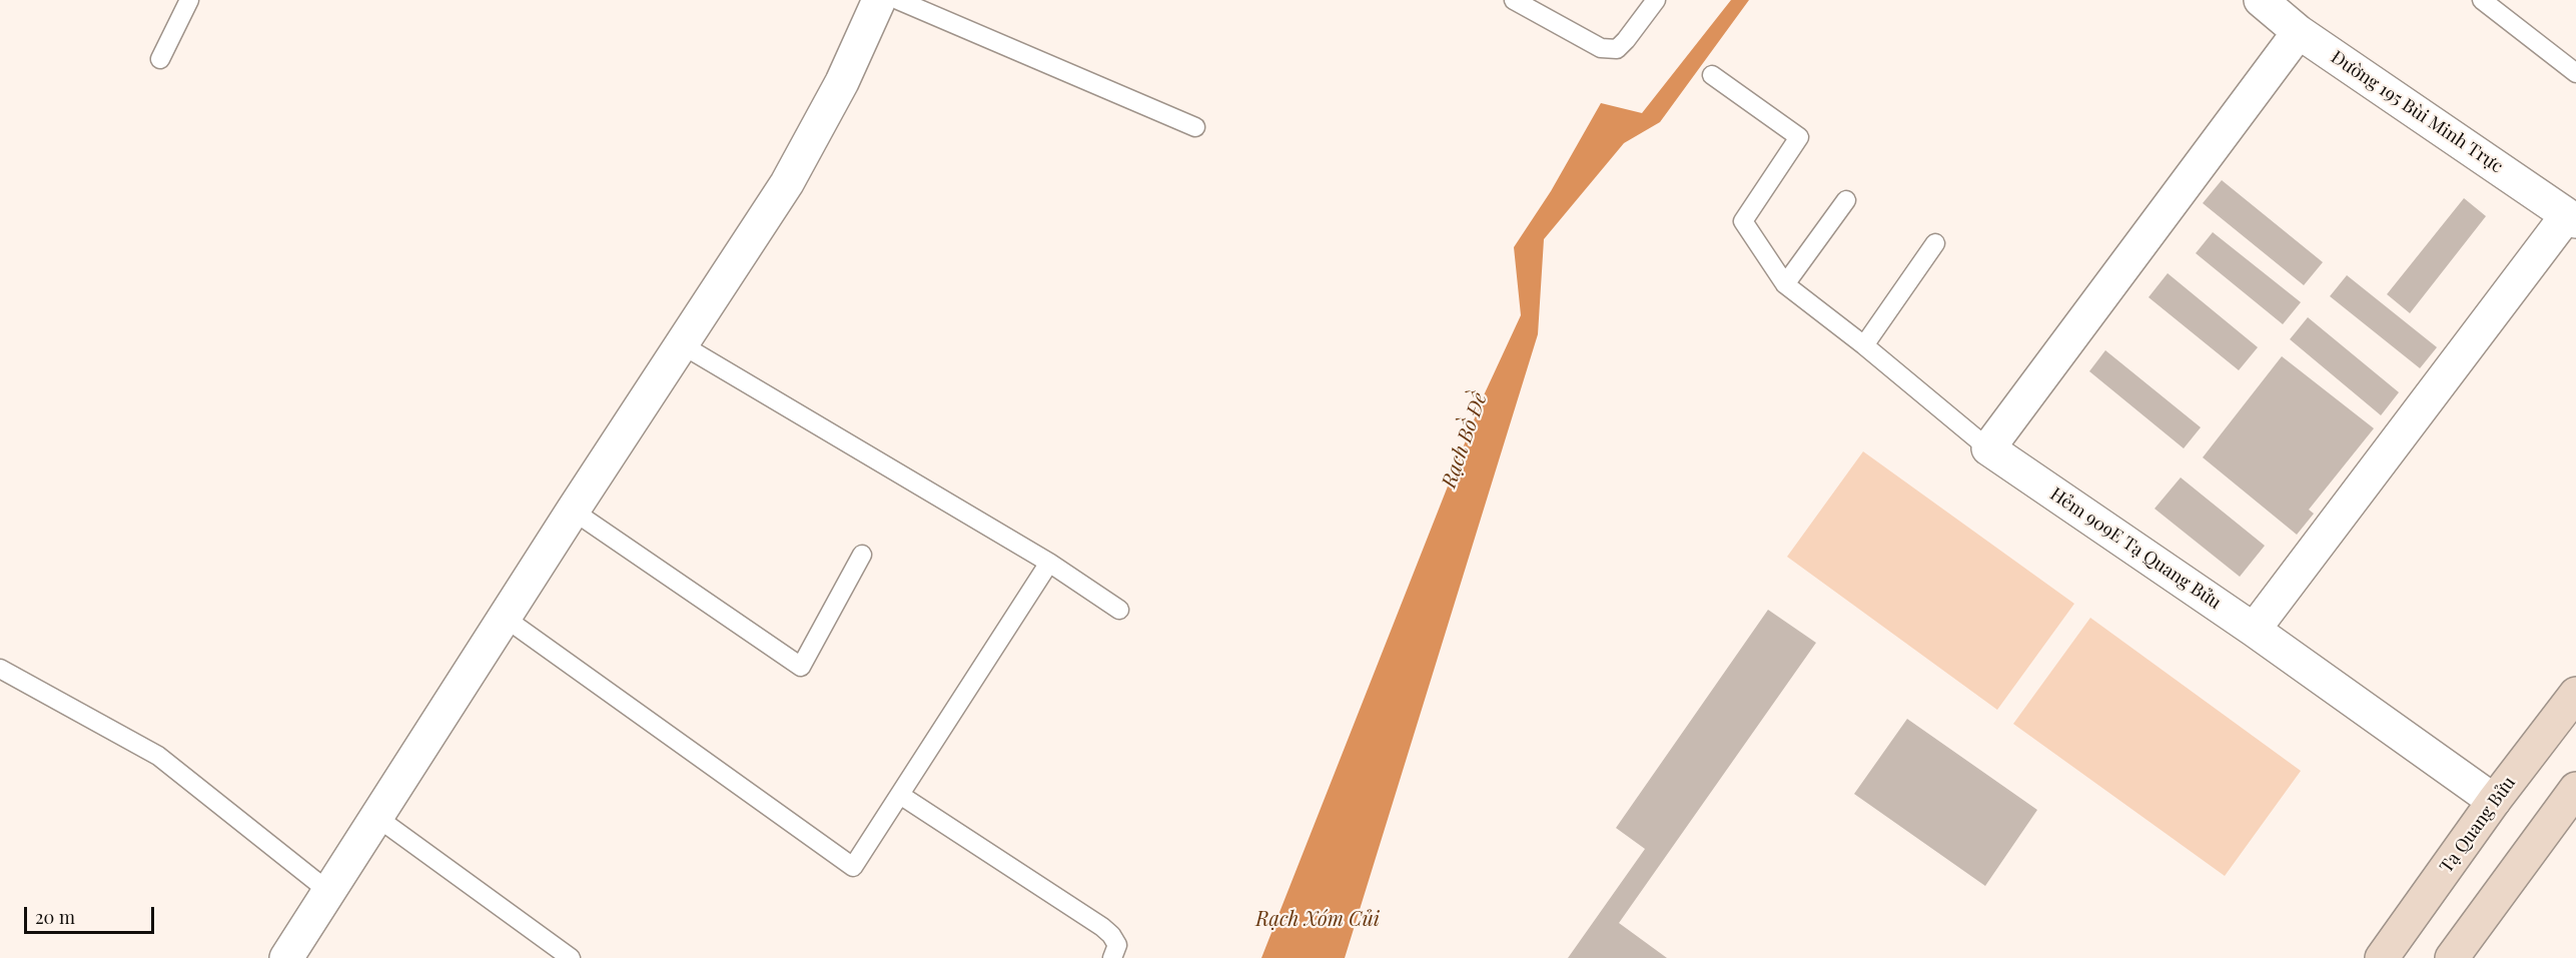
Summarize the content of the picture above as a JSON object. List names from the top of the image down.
{
  "streets": {
    "main road": ["Tạ Quang Bửu"],
    "street": ["Đường 195 Bùi Minh Trực", "Hẻm 909E Tạ Quang Bửu"]
  },
  "crossings": [
    ["Hẻm 909E Tạ Quang Bửu", "Tạ Quang Bửu"]
  ],
  "water": ["Rạch Bồ Đề", "Rạch Xóm Củi"],
  "scale_bar": "20 m"
}
